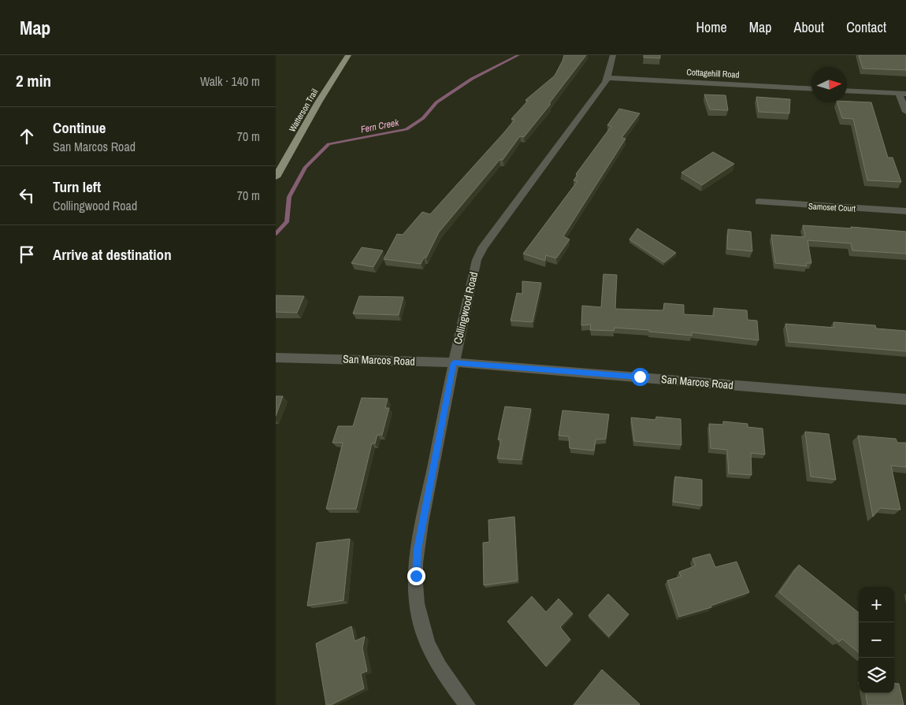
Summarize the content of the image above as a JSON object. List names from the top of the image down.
{
  "streets": {
    "main road": ["Watterson Trail"],
    "street": [
      "Cottagehill Road",
      "Samoset Court",
      "Collingwood Road",
      "San Marcos Road"
    ]
  },
  "crossings": [
    ["Cottagehill Road", "Collingwood Road"],
    ["Collingwood Road", "San Marcos Road"]
  ],
  "water": ["Fern Creek"],
  "north": "right",
  "page": {
    "header": "Map",
    "nav": [
      "Home",
      "Map",
      "About",
      "Contact"
    ],
    "heading": ["2 min", "Walk · 140 m"],
    "list": [
      ["Continue", "San Marcos Road", "70 m"],
      ["Turn left", "Collingwood Road", "70 m"],
      "Arrive at destination"
    ],
    "map_buttons": ["+", "−"]
  }
}
